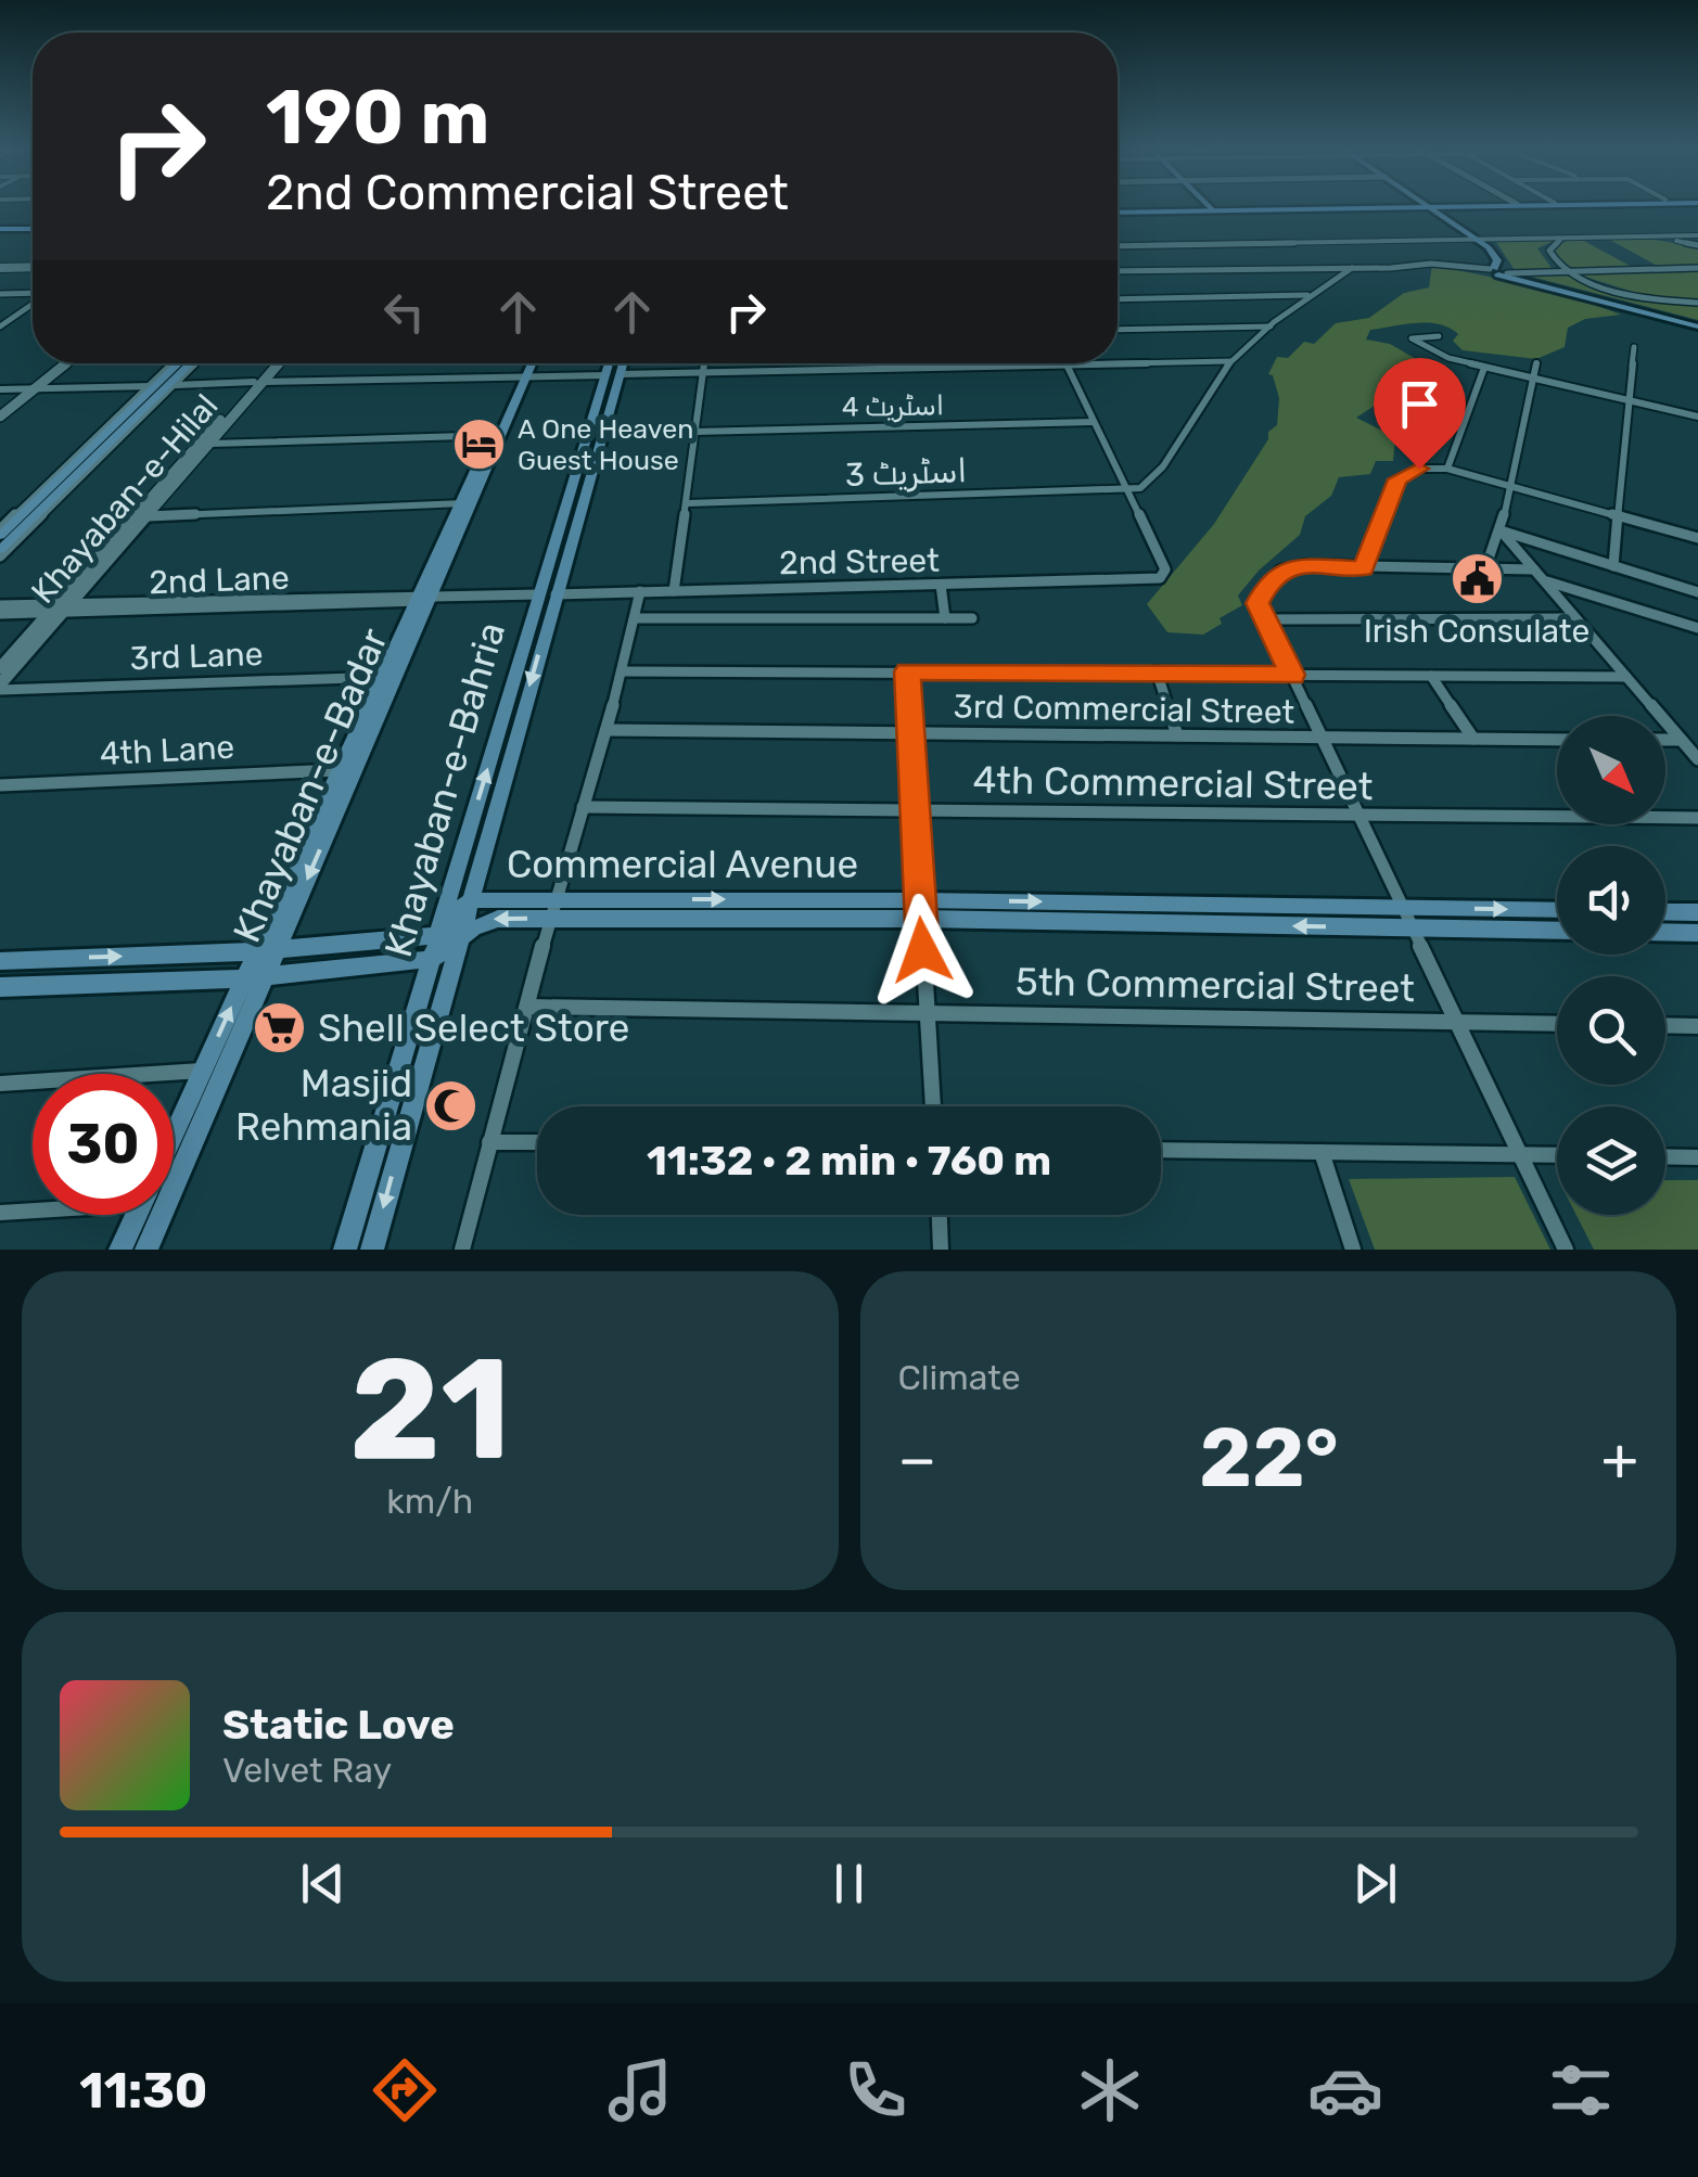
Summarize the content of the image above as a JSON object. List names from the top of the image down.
{
  "streets": {
    "main road": ["Khayaban-e-Badar", "Khayaban-e-Bahria", "Commercial Avenue"],
    "street": [
      "اسٹریٹ 4",
      "اسٹریٹ 3",
      "Khayaban-e-Hilal",
      "2nd Street",
      "2nd Lane",
      "3rd Lane",
      "3rd Commercial Street",
      "4th Lane",
      "4th Commercial Street",
      "5th Commercial Street"
    ]
  },
  "crossings": [
    ["اسٹریٹ 3", "2nd Street"],
    ["Khayaban-e-Hilal", "2nd Lane"],
    ["Khayaban-e-Hilal", "3rd Lane"],
    ["2nd Street", "2nd Lane"],
    ["2nd Street", "Khayaban-e-Bahria"],
    ["2nd Lane", "Khayaban-e-Badar"],
    ["2nd Lane", "Khayaban-e-Bahria"],
    ["3rd Lane", "Khayaban-e-Badar"],
    ["4th Lane", "Khayaban-e-Badar"],
    ["Khayaban-e-Badar", "Commercial Avenue"],
    ["Khayaban-e-Bahria", "Commercial Avenue"]
  ],
  "places": {
    "hotel": ["A One Heaven Guest House"],
    "public building": ["Irish Consulate"],
    "supermarket": ["Shell Select Store"],
    "mosque": ["Masjid Rehmania"]
  },
  "north": "bottom right",
  "page": {
    "turn": ["190 m", "2nd Commercial Street"],
    "limit": "30",
    "trip": "11:32 · 2 min · 760 m",
    "tile": [
      ["21", "km/h"],
      "Climate"
    ],
    "heat": ["−", "22°", "+"],
    "song": ["Static Love", "Velvet Ray"],
    "tabs": "11:30"
  }
}
